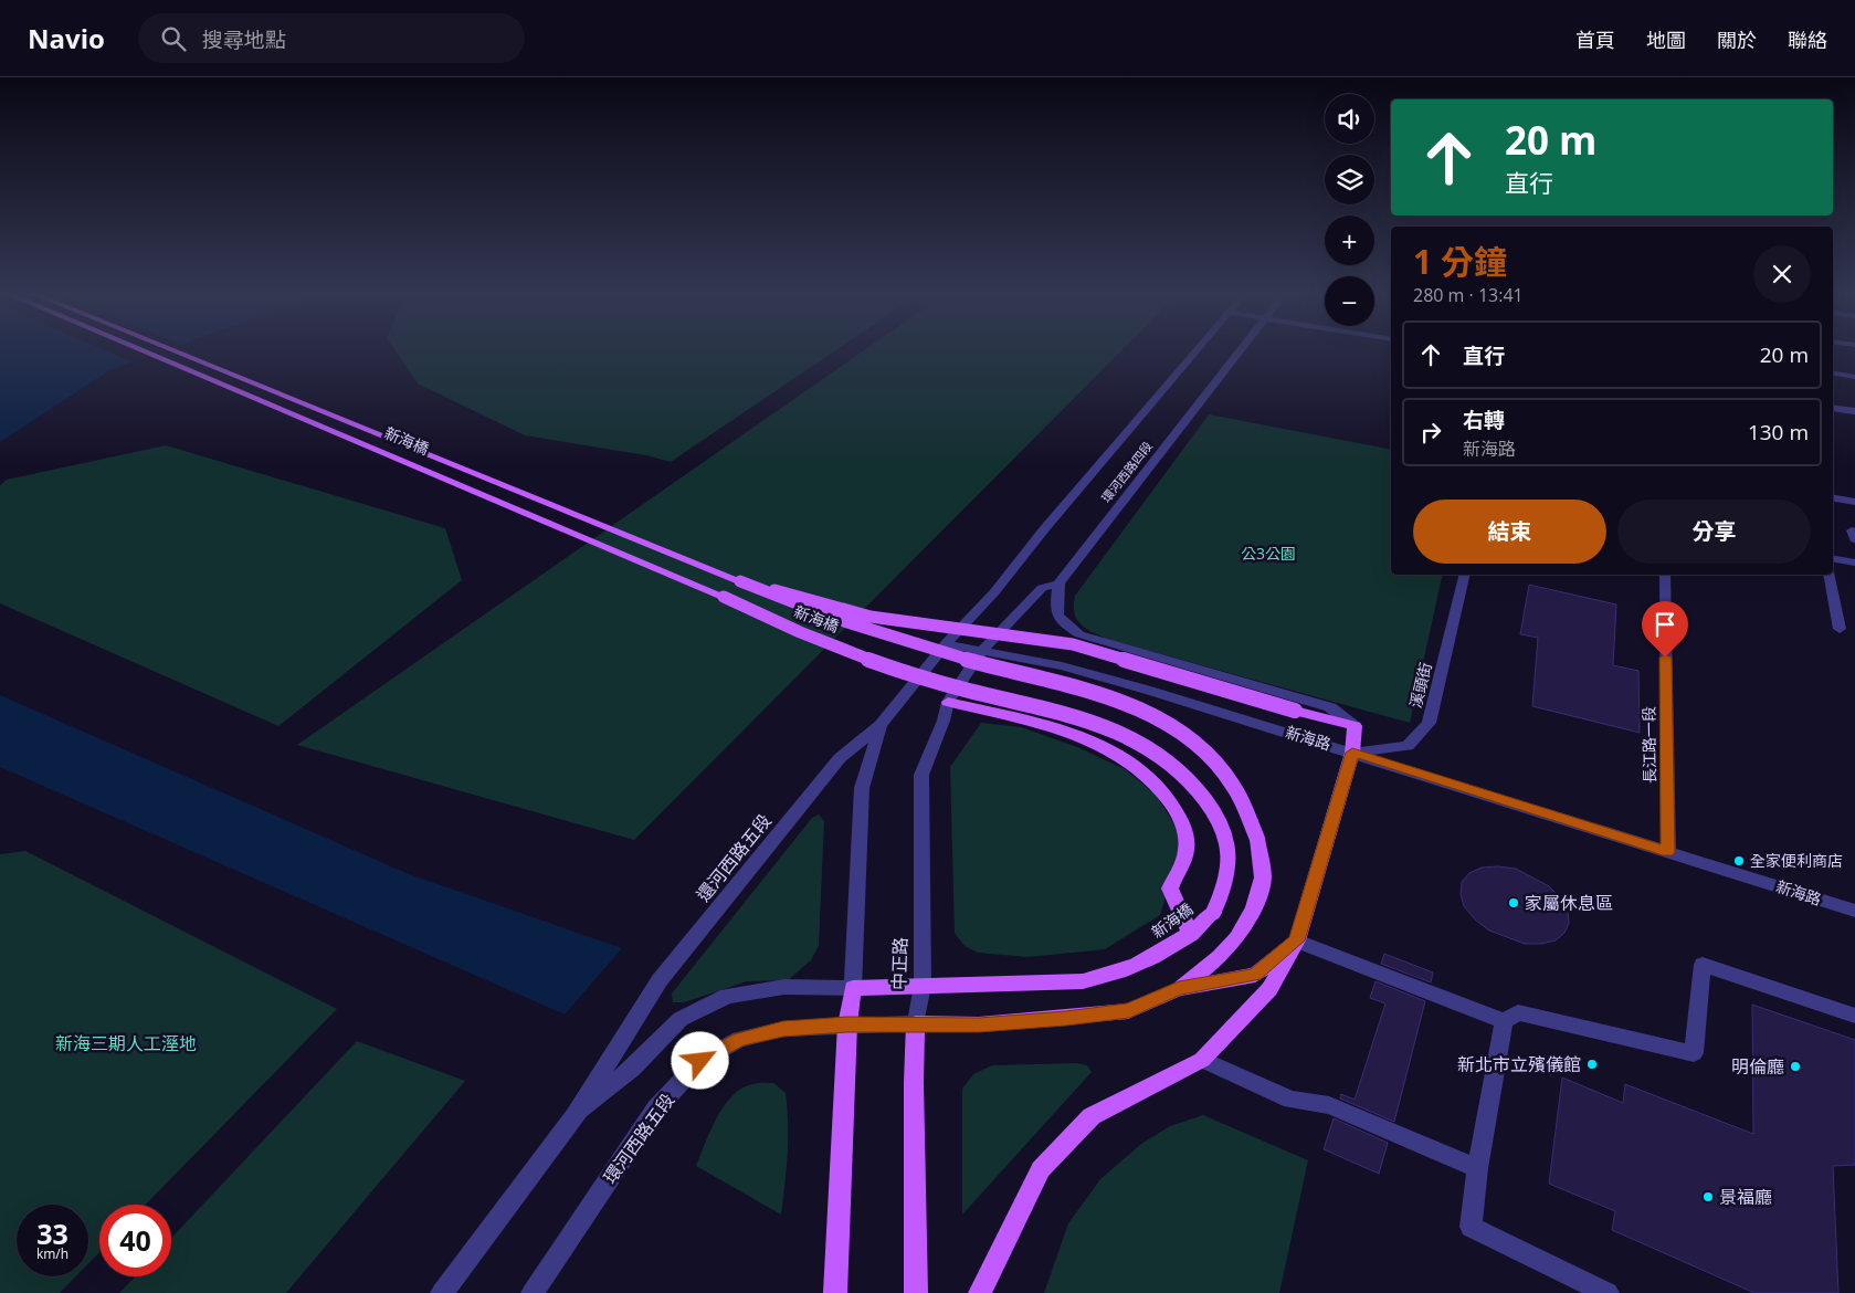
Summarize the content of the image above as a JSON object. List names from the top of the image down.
{
  "streets": {
    "main road": ["新海橋", "中正路"],
    "street": [
      "環河西路四段",
      "溪頭街",
      "新海路",
      "長江路一段",
      "還河西路五段",
      "環河西路五段"
    ]
  },
  "crossings": [
    ["新海橋", "中正路"],
    ["環河西路四段", "新海路"],
    ["環河西路四段", "還河西路五段"],
    ["環河西路四段", "中正路"],
    ["溪頭街", "新海路"],
    ["新海路", "長江路一段"],
    ["新海路", "還河西路五段"],
    ["新海路", "中正路"],
    ["中正路", "環河西路五段"]
  ],
  "parks": ["公3公園", "新海三期人工溼地"],
  "places": [
    "全家便利商店",
    "家屬休息區",
    "新北市立殯儀館",
    "明倫廳",
    "景福廳"
  ],
  "page": {
    "header": "Navio",
    "search": "搜尋地點",
    "nav": [
      "首頁",
      "地圖",
      "關於",
      "聯絡"
    ],
    "map_buttons": ["+", "−"],
    "turn": ["20 m", "直行"],
    "heading": ["1 分鐘", "280 m · 13:41"],
    "list": [
      {
        "name": "直行",
        "value": "20 m"
      },
      {
        "name": "右轉",
        "note": "新海路",
        "value": "130 m"
      }
    ],
    "buttons": ["結束", "分享"],
    "speed": "33 km/h",
    "limit": "40"
  }
}
